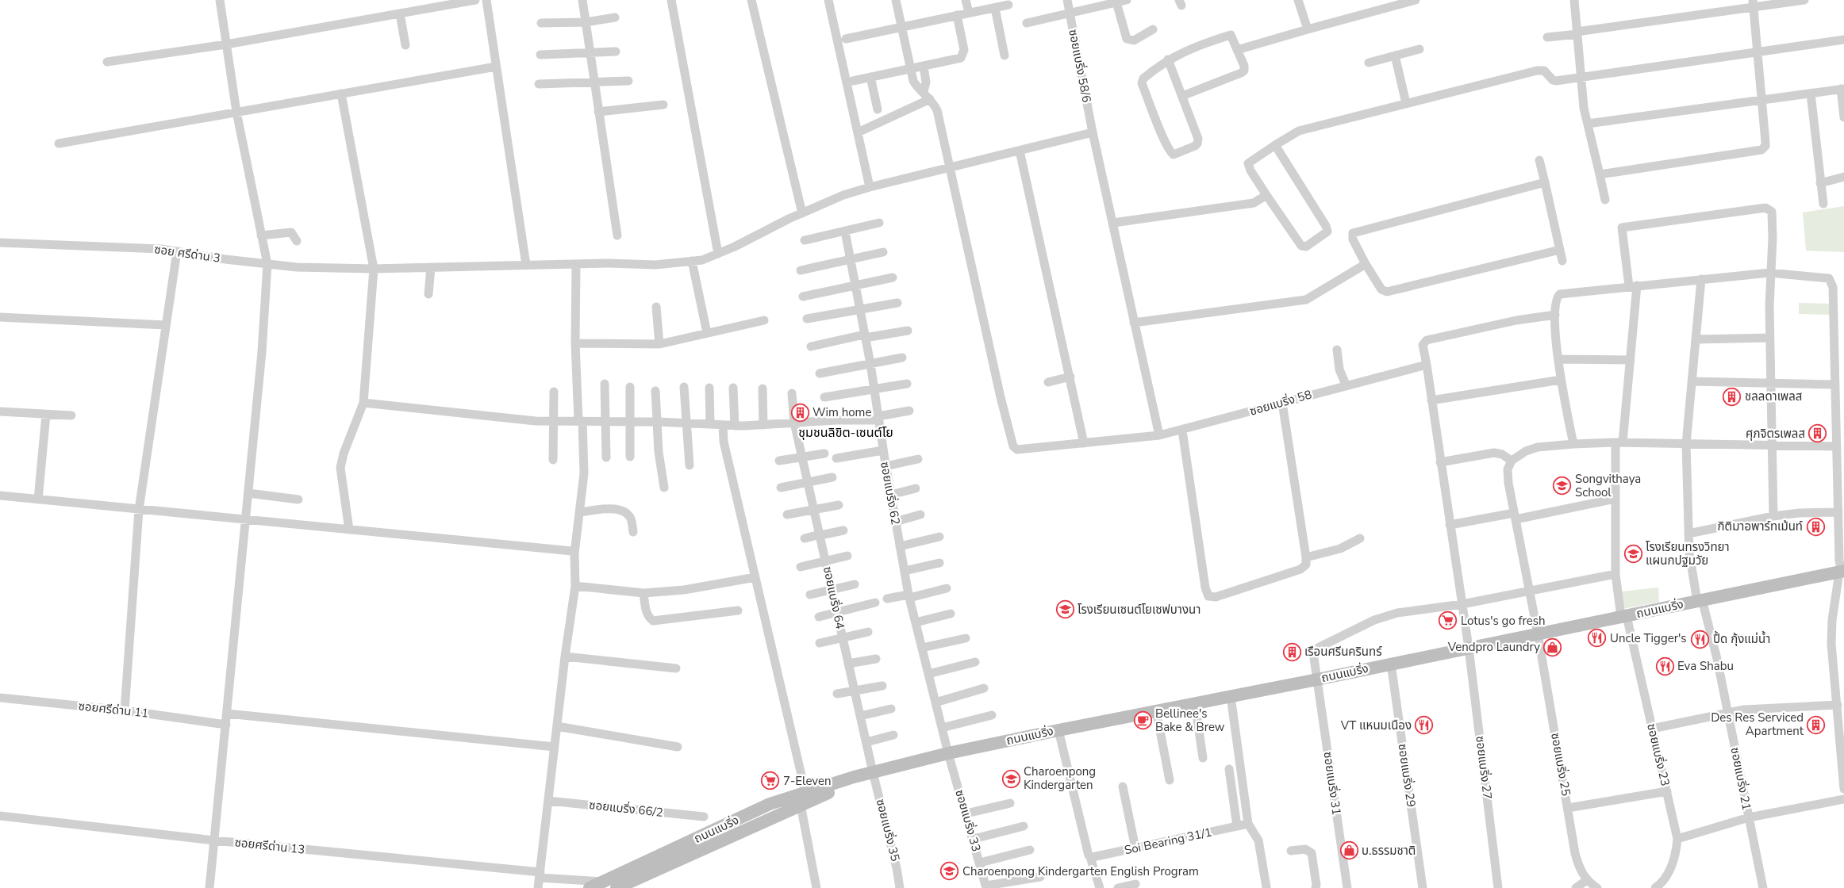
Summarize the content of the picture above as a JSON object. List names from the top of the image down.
{
  "streets": {
    "main road": ["ถนนแบริ่ง"],
    "street": [
      "ซอยแบริ่ง 58/6",
      "ซอย ศรีด่าน 3",
      "ซอยแบริ่ง 58",
      "ซอยแบริ่ง 62",
      "ซอยแบริ่ง 64",
      "ซอยศรีด่าน 11",
      "ซอยแบริ่ง 23",
      "ซอยแบริ่ง 25",
      "ซอยแบริ่ง 27",
      "ซอยแบริ่ง 29",
      "ซอยแบริ่ง 21",
      "ซอยแบริ่ง 31",
      "ซอยแบริ่ง 66/2",
      "ซอยแบริ่ง 33",
      "ซอยแบริ่ง 35",
      "Soi Bearing 31/1",
      "ซอยศรีด่าน 13"
    ]
  },
  "crossings": [
    ["ซอยแบริ่ง 58/6", "ซอย ศรีด่าน 3"],
    ["ซอย ศรีด่าน 3", "ซอยแบริ่ง 58"],
    ["ซอยแบริ่ง 62", "ถนนแบริ่ง"],
    ["ซอยแบริ่ง 62", "ซอยแบริ่ง 33"],
    ["ซอยแบริ่ง 64", "ถนนแบริ่ง"],
    ["ซอยแบริ่ง 64", "ซอยแบริ่ง 35"],
    ["ถนนแบริ่ง", "ซอยแบริ่ง 23"],
    ["ถนนแบริ่ง", "ซอยแบริ่ง 25"],
    ["ถนนแบริ่ง", "ซอยแบริ่ง 27"],
    ["ถนนแบริ่ง", "ซอยแบริ่ง 29"],
    ["ถนนแบริ่ง", "ซอยแบริ่ง 21"],
    ["ถนนแบริ่ง", "ซอยแบริ่ง 31"],
    ["ถนนแบริ่ง", "ซอยแบริ่ง 33"],
    ["ถนนแบริ่ง", "ซอยแบริ่ง 35"],
    ["ถนนแบริ่ง", "ซอยศรีด่าน 13"]
  ],
  "districts": ["ชุมชนลิขิต-เซนต์โย"],
  "places": {
    "building": [
      "ชลลดาเพลส",
      "Wim home",
      "ศุภจิตรเพลส",
      "กิติมาอพาร์ทเม้นท์",
      "เรือนศรีนครินทร์",
      "Des Res Serviced Apartment"
    ],
    "school or university": [
      "Songvithaya School",
      "โรงเรียนทรงวิทยา แผนกปฐมวัย",
      "โรงเรียนเซนต์โยเซฟบางนา",
      "Charoenpong Kindergarten",
      "Charoenpong Kindergarten English Program"
    ],
    "supermarket": ["Lotus's go fresh", "7-Eleven"],
    "restaurant": [
      "Uncle Tigger's",
      "ปื้ด กุ้งแม่น้ำ",
      "Eva Shabu",
      "VT แหนมเนือง"
    ],
    "shop": ["Vendpro Laundry", "บ.ธรรมชาติ"],
    "cafe": ["Bellinee's Bake & Brew"]
  }
}
